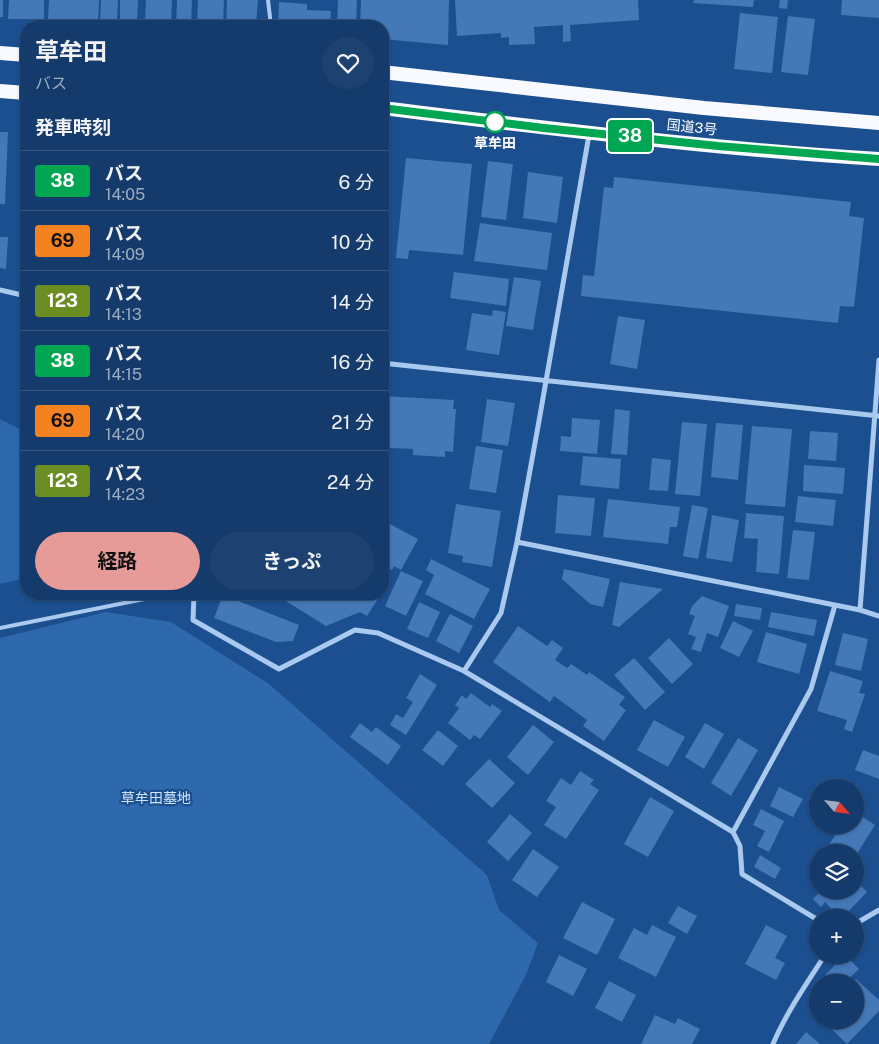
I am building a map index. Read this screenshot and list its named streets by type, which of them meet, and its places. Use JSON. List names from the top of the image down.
{
  "streets": {
    "highway": ["国道3号"]
  },
  "parks": ["草牟田墓地"],
  "places": ["草牟田"],
  "lines": ["bus line 38"],
  "north": "bottom right",
  "page": {
    "on_map": "38",
    "heading": [
      ["草牟田", "バス"],
      "発車時刻"
    ],
    "list": [
      {
        "mark": "38",
        "name": "バス",
        "note": "14:05",
        "value": "6 分"
      },
      {
        "mark": "69",
        "name": "バス",
        "note": "14:09",
        "value": "10 分"
      },
      {
        "mark": "123",
        "name": "バス",
        "note": "14:13",
        "value": "14 分"
      },
      {
        "mark": "38",
        "name": "バス",
        "note": "14:15",
        "value": "16 分"
      },
      {
        "mark": "69",
        "name": "バス",
        "note": "14:20",
        "value": "21 分"
      },
      {
        "mark": "123",
        "name": "バス",
        "note": "14:23",
        "value": "24 分"
      }
    ],
    "buttons": ["経路", "きっぷ"],
    "map_buttons": ["+", "−"]
  }
}
